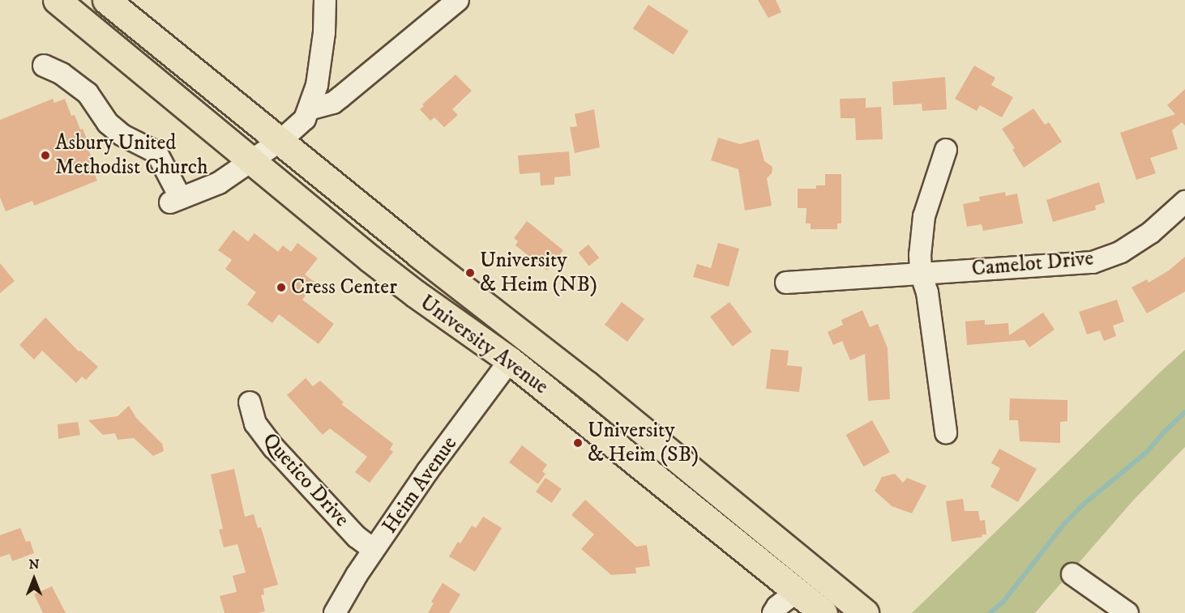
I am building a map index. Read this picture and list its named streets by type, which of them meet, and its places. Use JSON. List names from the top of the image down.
{
  "streets": {
    "main road": ["University Avenue"],
    "street": ["Camelot Drive", "Quetico Drive", "Heim Avenue"]
  },
  "crossings": [
    ["University Avenue", "Heim Avenue"],
    ["Quetico Drive", "Heim Avenue"]
  ],
  "places": [
    "Asbury United Methodist Church",
    "University & Heim (NB)",
    "Cress Center",
    "University & Heim (SB)"
  ],
  "north": "top"
}
